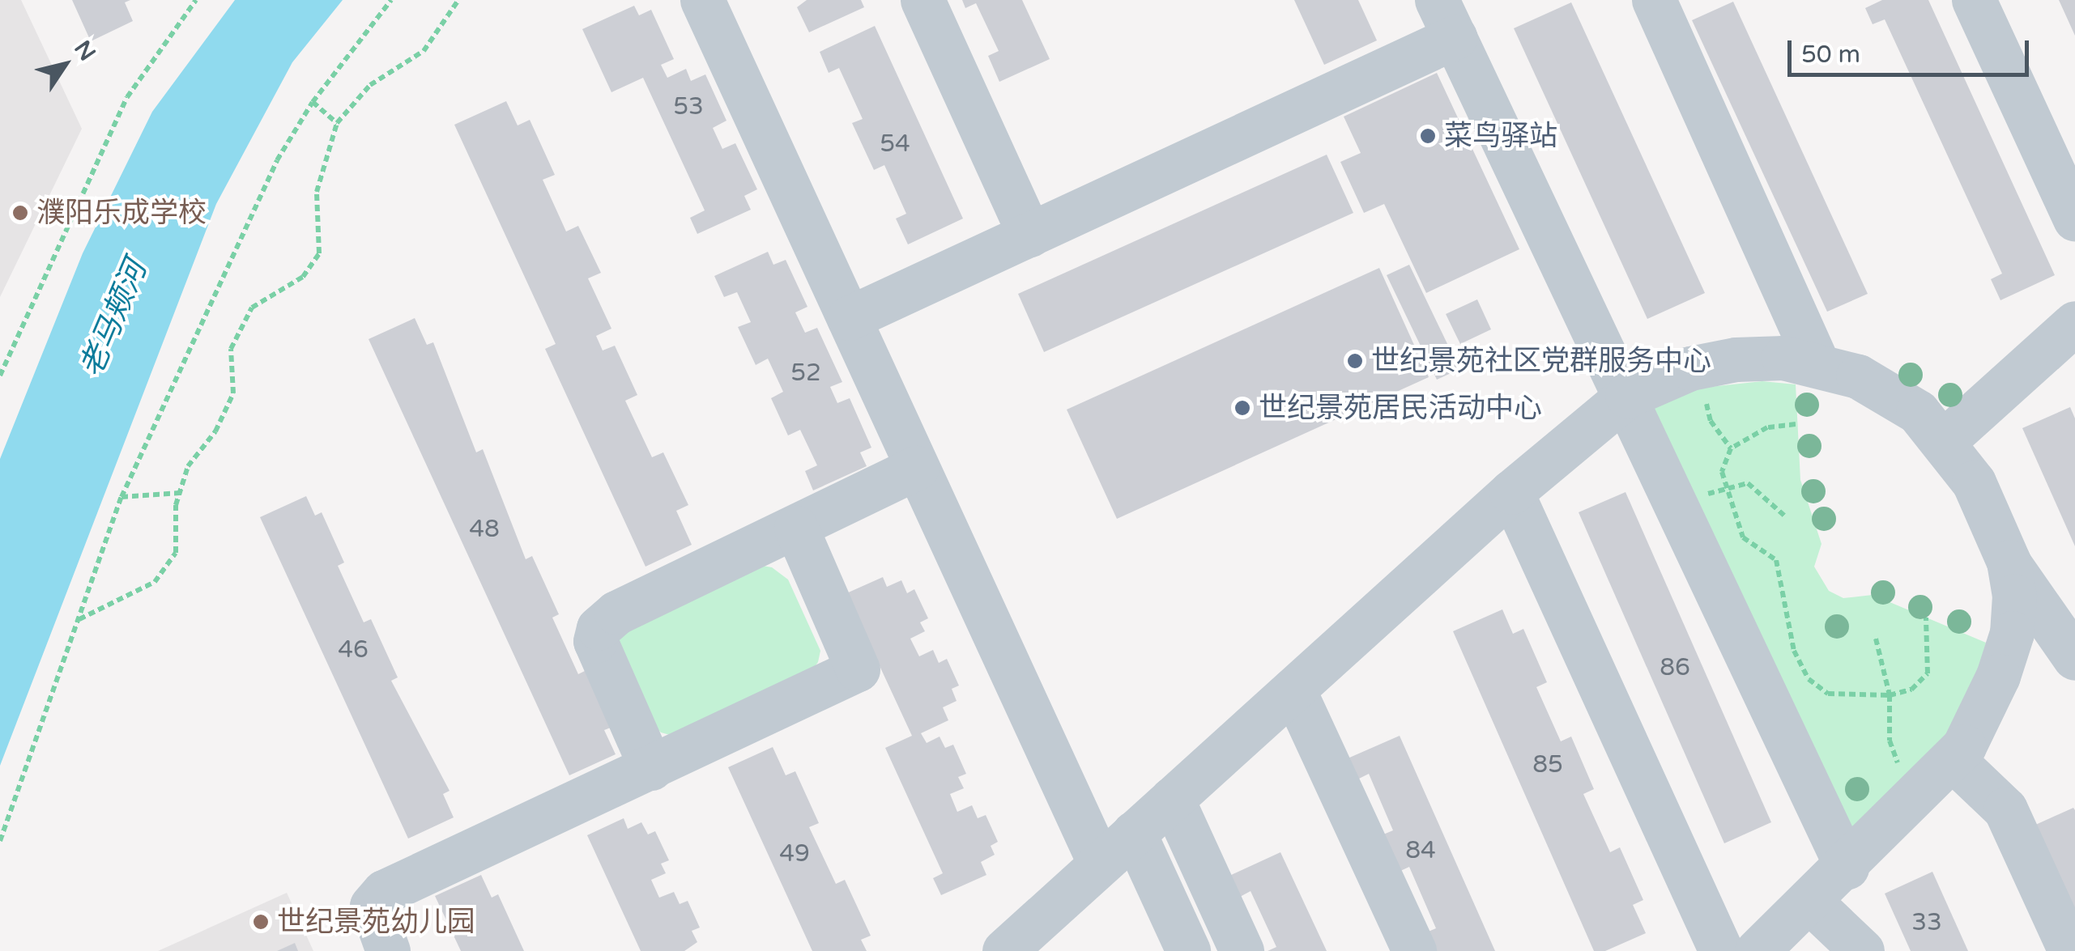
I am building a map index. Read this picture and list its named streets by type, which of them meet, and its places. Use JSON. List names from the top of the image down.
{
  "water": ["老马颊河"],
  "places": [
    "菜鸟驿站",
    "濮阳乐成学校",
    "世纪景苑社区党群服务中心",
    "世纪景苑居民活动中心",
    "世纪景苑幼儿园"
  ],
  "house_numbers": [
    "53",
    "54",
    "52",
    "48",
    "46",
    "86",
    "85",
    "84",
    "49",
    "33"
  ],
  "scale_bar": "50 m",
  "north": "top right"
}
